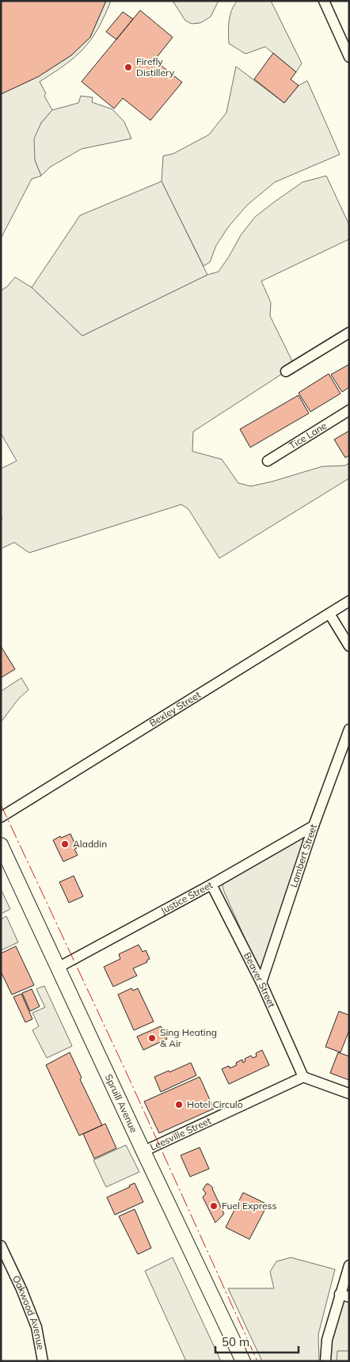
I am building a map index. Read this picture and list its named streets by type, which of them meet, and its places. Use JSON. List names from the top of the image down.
{
  "streets": {
    "street": [
      "Tice Lane",
      "Bexley Street",
      "Lambert Street",
      "Justice Street",
      "Beaver Street",
      "Spruill Avenue",
      "Leesville Street",
      "Oakwood Avenue"
    ]
  },
  "crossings": [
    ["Lambert Street", "Justice Street"],
    ["Lambert Street", "Beaver Street"],
    ["Justice Street", "Beaver Street"],
    ["Justice Street", "Spruill Avenue"],
    ["Beaver Street", "Leesville Street"],
    ["Spruill Avenue", "Leesville Street"]
  ],
  "places": [
    "Firefly Distillery",
    "Aladdin",
    "Sing Heating & Air",
    "Hotel Circulo",
    "Fuel Express"
  ],
  "scale_bar": "50 m"
}
